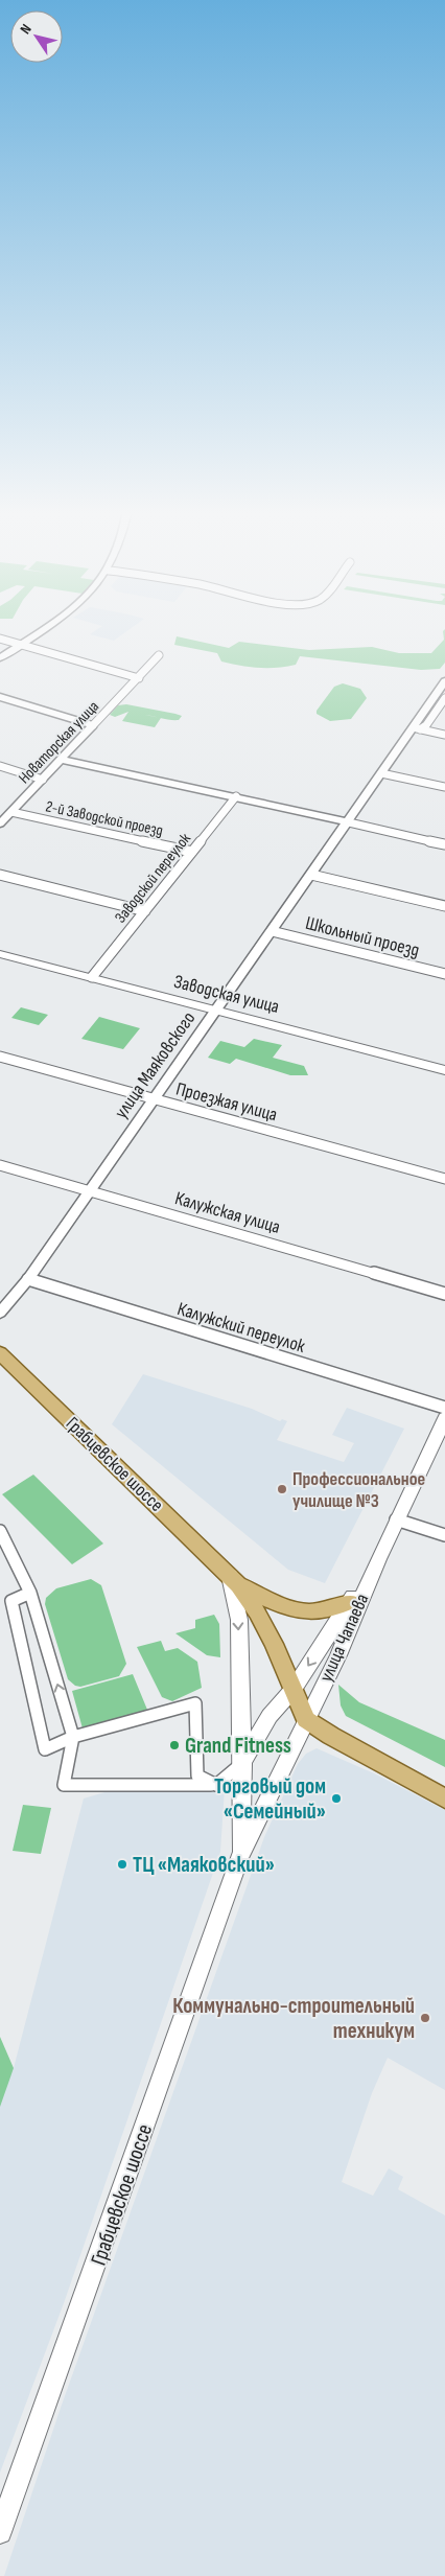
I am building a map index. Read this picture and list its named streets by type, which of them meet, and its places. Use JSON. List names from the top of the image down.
{
  "streets": {
    "main road": ["Заводская улица", "Грабцевское шоссе", "улица Чапаева"],
    "street": [
      "Новаторская улица",
      "2-й Заводской проезд",
      "Заводской переулок",
      "Школьный проезд",
      "улица Маяковского",
      "Проезжая улица",
      "Калужская улица",
      "Калужский переулок"
    ]
  },
  "crossings": [
    ["Новаторская улица", "2-й Заводской проезд"],
    ["2-й Заводской проезд", "Заводской переулок"],
    ["Заводской переулок", "Заводская улица"],
    ["Школьный проезд", "улица Маяковского"],
    ["Заводская улица", "улица Маяковского"],
    ["улица Маяковского", "Проезжая улица"],
    ["улица Маяковского", "Калужская улица"],
    ["улица Маяковского", "Калужский переулок"],
    ["Грабцевское шоссе", "улица Чапаева"]
  ],
  "places": [
    "Профессиональное училище №3",
    "Grand Fitness",
    "Торговый дом «Семейный»",
    "ТЦ «Маяковский»",
    "Коммунально-строительный техникум"
  ],
  "north": "top left"
}
